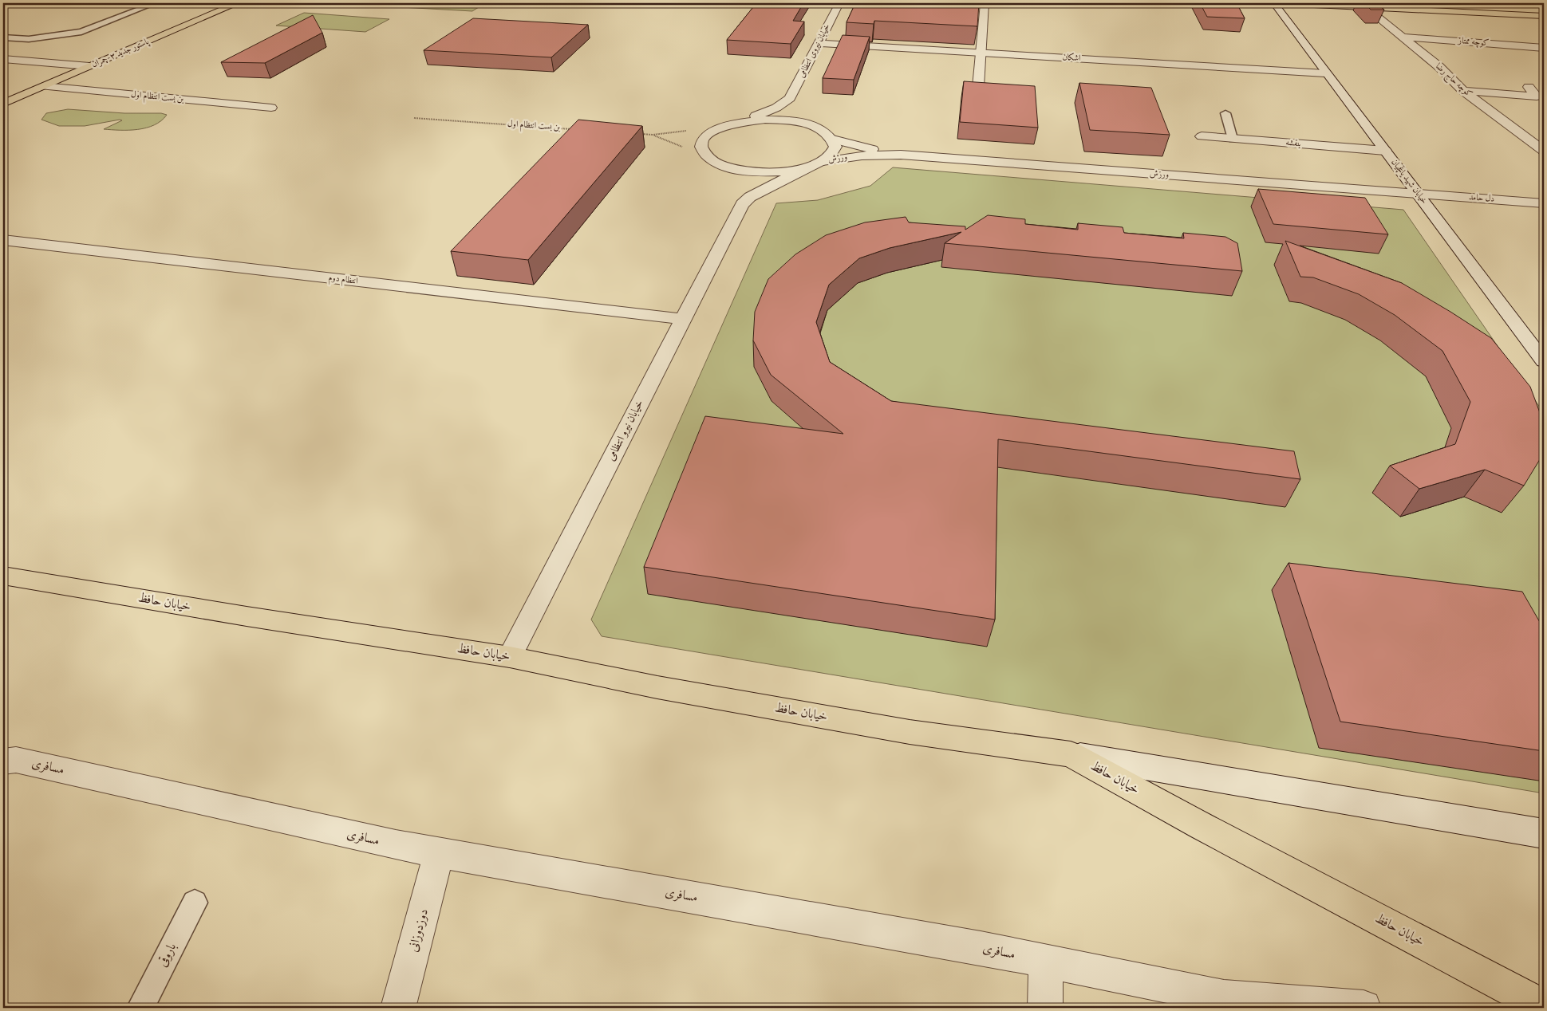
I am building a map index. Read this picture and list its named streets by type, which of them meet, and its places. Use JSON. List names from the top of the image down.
{
  "streets": {
    "main road": ["پاستور جدید ۳-چمران", "خیابان حافظ"],
    "street": [
      "کوچه ممتاز",
      "خیابان نیروی انتظامی",
      "اشکان",
      "کوچه حاج رضا",
      "بن بست انتظام اول",
      "بنفشه",
      "ورزش",
      "خیابان شهید یاغچیان",
      "دل حامد",
      "انتظام دوم",
      "خیابان نیرو انتظامی",
      "مسافری",
      "دوزدوزانی"
    ],
    "lane": ["باروقی"]
  },
  "crossings": [
    ["کوچه ممتاز", "کوچه حاج رضا"],
    ["خیابان نیروی انتظامی", "اشکان"],
    ["پاستور جدید ۳-چمران", "بن بست انتظام اول"],
    ["اشکان", "خیابان شهید یاغچیان"],
    ["بنفشه", "خیابان شهید یاغچیان"],
    ["ورزش", "خیابان شهید یاغچیان"],
    ["ورزش", "دل حامد"],
    ["خیابان شهید یاغچیان", "دل حامد"],
    ["انتظام دوم", "خیابان نیرو انتظامی"],
    ["خیابان نیرو انتظامی", "خیابان حافظ"],
    ["مسافری", "دوزدوزانی"]
  ]
}
